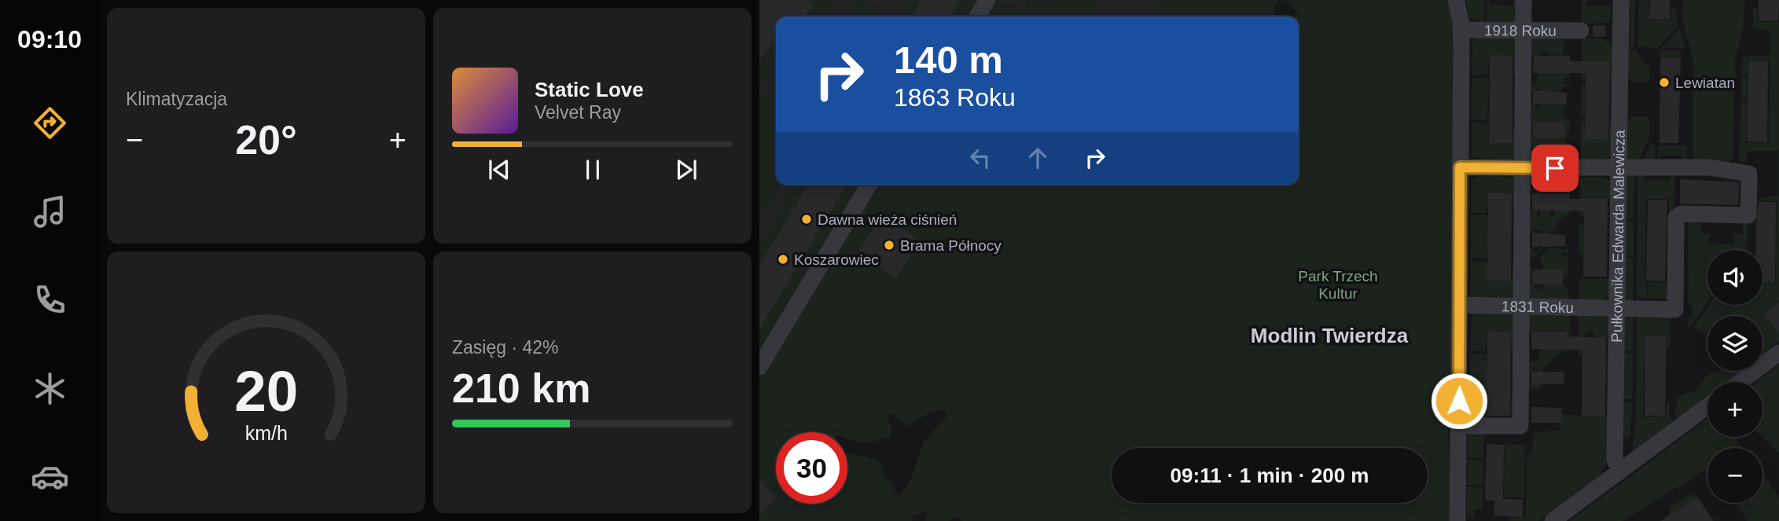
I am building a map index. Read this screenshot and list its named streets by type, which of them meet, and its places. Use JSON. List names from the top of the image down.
{
  "streets": {
    "street": ["1918 Roku", "Pułkownika Edwarda Malewicza", "1831 Roku"]
  },
  "crossings": [
    ["Pułkownika Edwarda Malewicza", "1831 Roku"]
  ],
  "districts": ["Modlin Twierdza"],
  "parks": ["Park Trzech Kultur"],
  "places": [
    "Lewiatan",
    "Dawna wieża ciśnień",
    "Brama Północy",
    "Koszarowiec"
  ],
  "page": {
    "tabs": "09:10",
    "tile": [
      "Klimatyzacja",
      ["Zasięg · 42%", "210 km"]
    ],
    "turn": ["140 m", "1863 Roku"],
    "song": ["Static Love", "Velvet Ray"],
    "heat": ["−", "20°", "+"],
    "map_buttons": ["+", "−"],
    "limit": "30",
    "trip": "09:11 · 1 min · 200 m",
    "gauge": ["20", "km/h"]
  }
}
